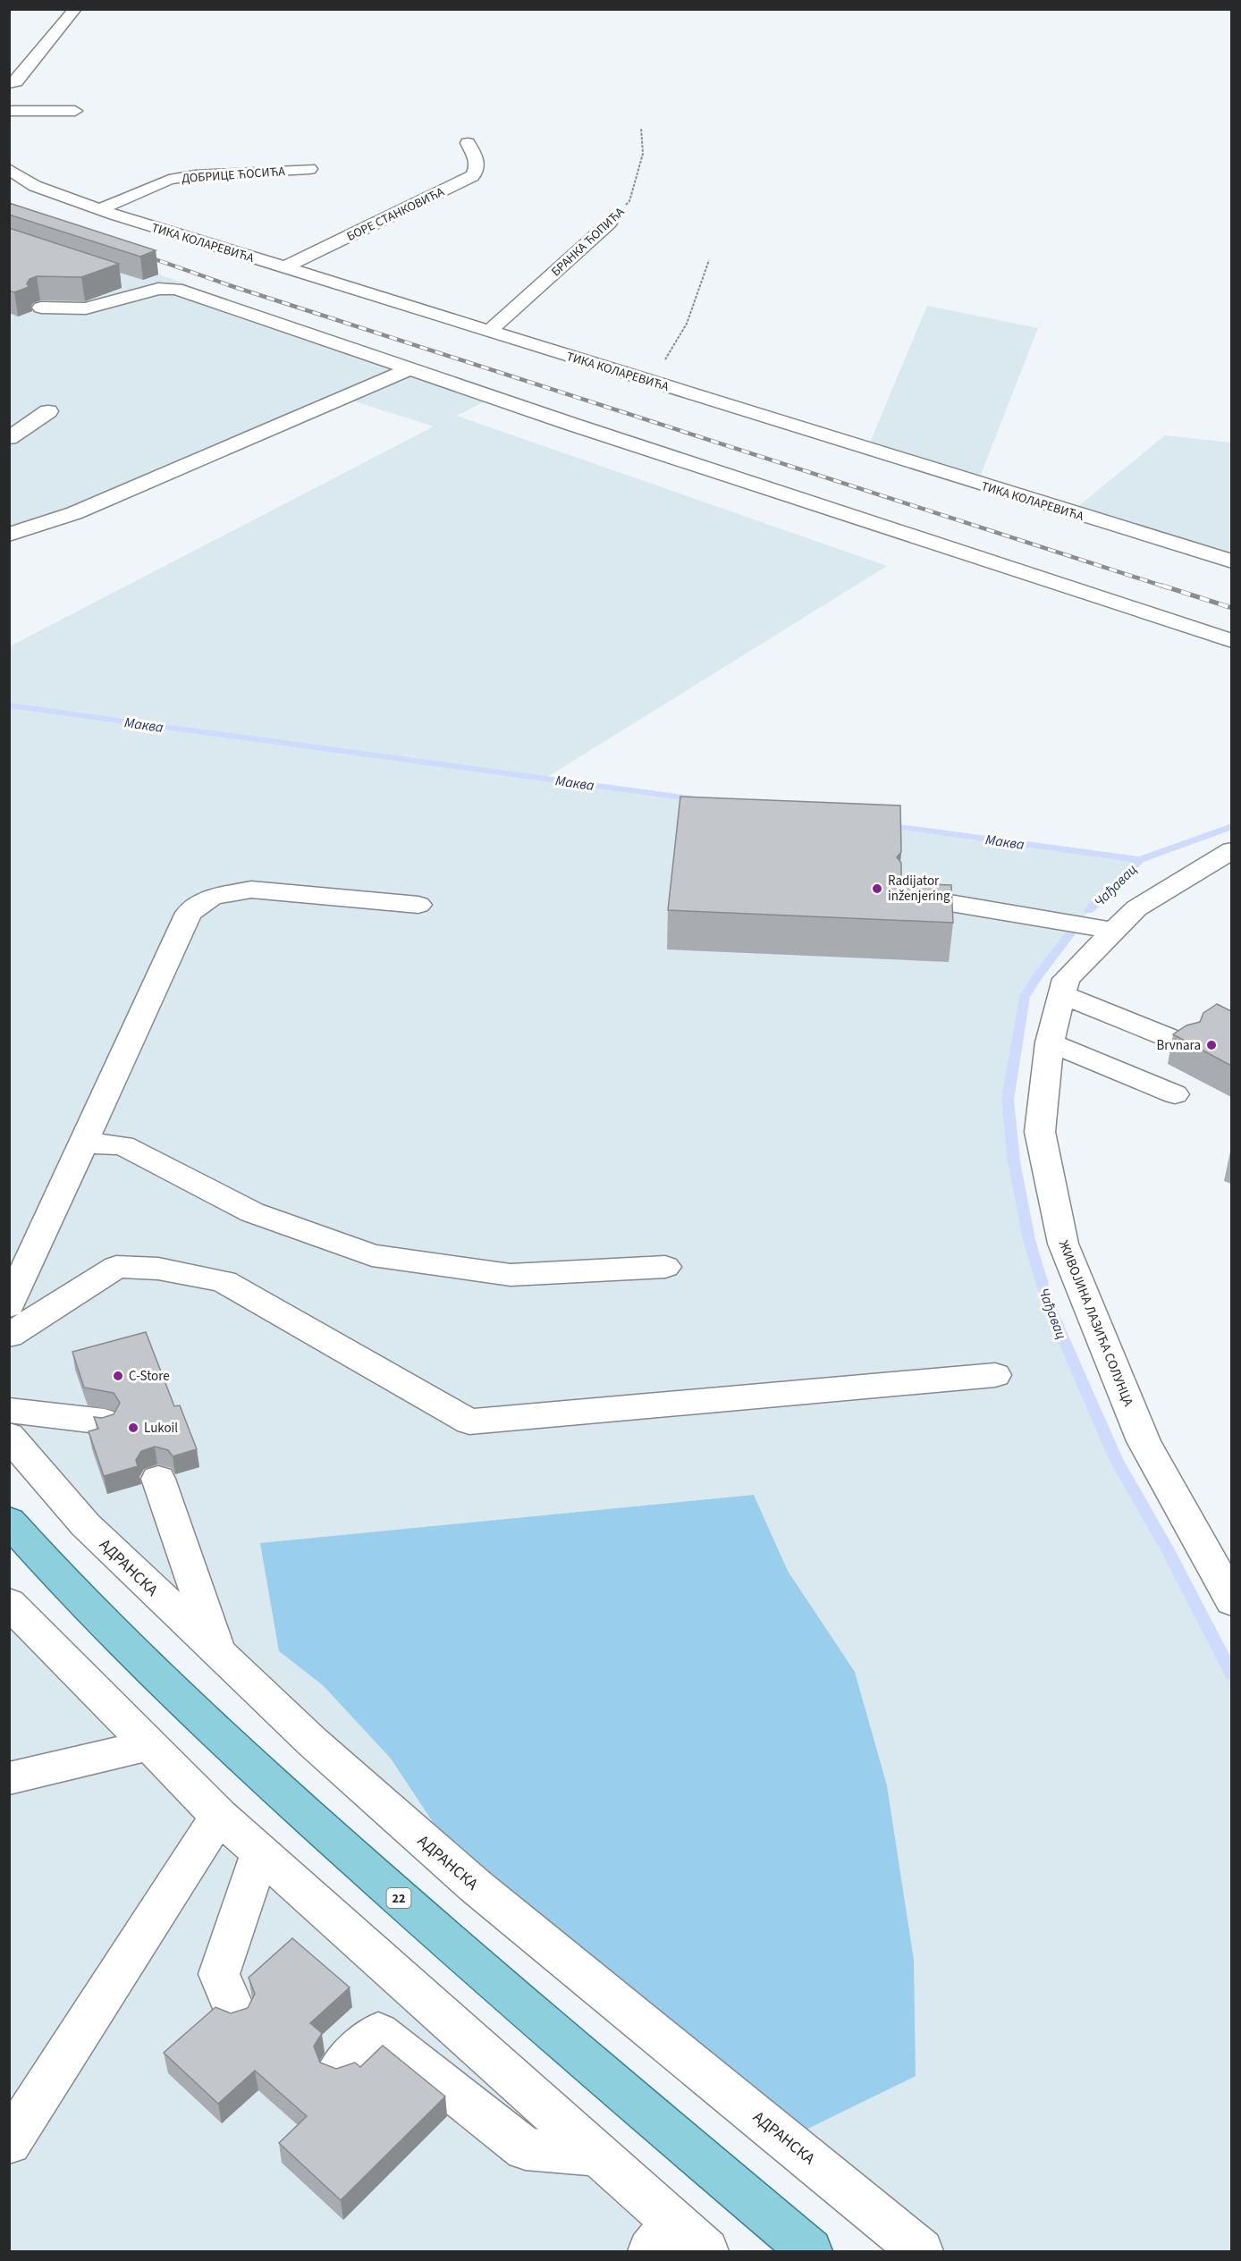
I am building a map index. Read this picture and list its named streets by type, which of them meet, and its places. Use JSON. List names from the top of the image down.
{
  "streets": {
    "main road": ["22"],
    "street": [
      "ДОБРИЦЕ ЋОСИЋА",
      "БОРЕ СТАНКОВИЋА",
      "БРАНКА ЋОПИЋА",
      "ТИКА КОЛАРЕВИЋА",
      "ЖИВОЈИНА ЛАЗИЋА СОЛУНЦА",
      "АДРАНСКА"
    ]
  },
  "crossings": [
    ["ДОБРИЦЕ ЋОСИЋА", "ТИКА КОЛАРЕВИЋА"],
    ["БОРЕ СТАНКОВИЋА", "ТИКА КОЛАРЕВИЋА"],
    ["БРАНКА ЋОПИЋА", "ТИКА КОЛАРЕВИЋА"]
  ],
  "water": ["Маква", "Чађавац"],
  "places": [
    "Radijator inženjering",
    "Brvnara",
    "C-Store",
    "Lukoil"
  ]
}
